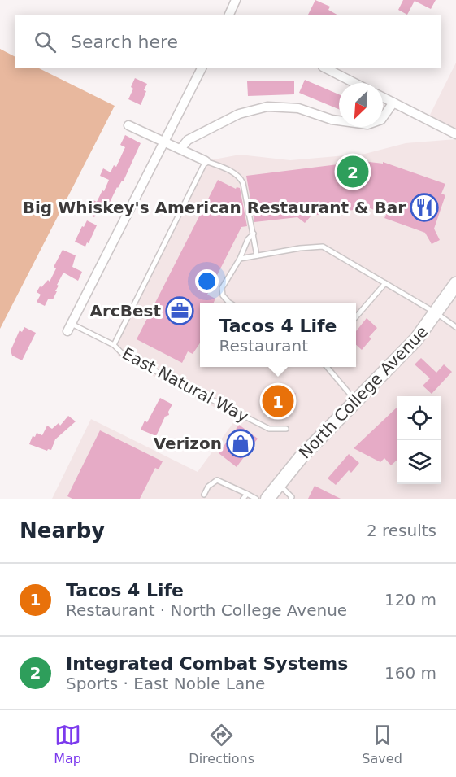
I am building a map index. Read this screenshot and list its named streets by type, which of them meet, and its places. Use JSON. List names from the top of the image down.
{
  "streets": {
    "main road": ["North College Avenue"],
    "lane": ["East Natural Way"]
  },
  "places": {
    "restaurant": ["Big Whiskey's American Restaurant & Bar"],
    "office": ["ArcBest"],
    "shop": ["Verizon"]
  },
  "north": "bottom left",
  "page": {
    "search": "Search here",
    "pins": ["2", "1"],
    "popup": ["Tacos 4 Life", "Restaurant"],
    "heading": ["Nearby", "2 results"],
    "list": [
      {
        "mark": "1",
        "name": "Tacos 4 Life",
        "note": "Restaurant · North College Avenue",
        "value": "120 m"
      },
      {
        "mark": "2",
        "name": "Integrated Combat Systems",
        "note": "Sports · East Noble Lane",
        "value": "160 m"
      }
    ],
    "nav": ["Map", "Directions", "Saved"]
  }
}
